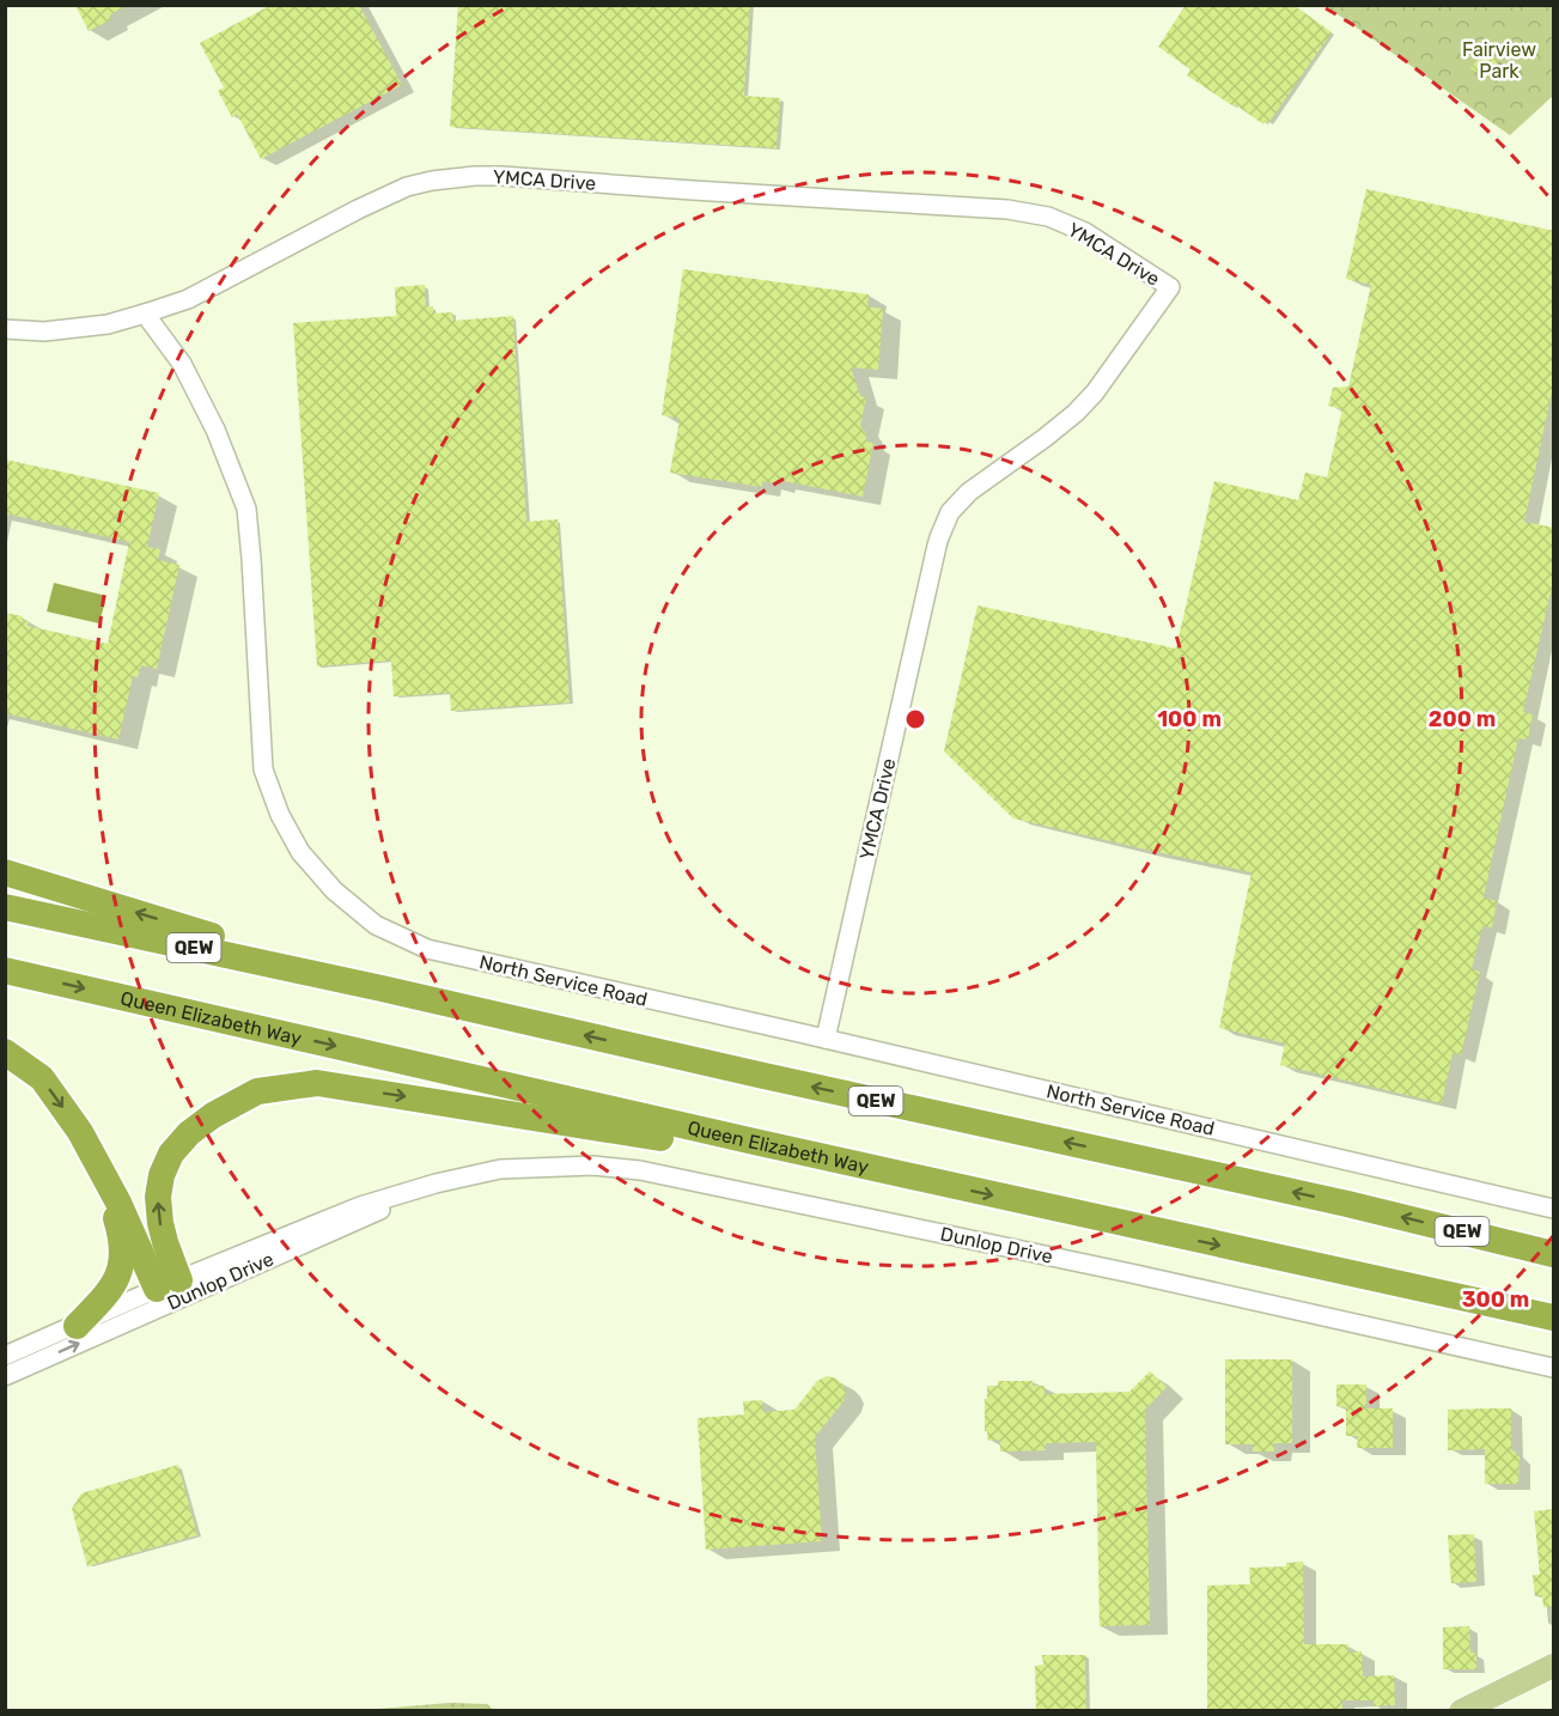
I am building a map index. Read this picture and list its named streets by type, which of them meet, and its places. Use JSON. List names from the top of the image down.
{
  "streets": {
    "highway": ["QEW", "Queen Elizabeth Way"],
    "street": ["YMCA Drive", "North Service Road", "Dunlop Drive"]
  },
  "crossings": [
    ["YMCA Drive", "North Service Road"]
  ],
  "parks": ["Fairview Park"],
  "rings": ["100 m", "200 m", "300 m"]
}
